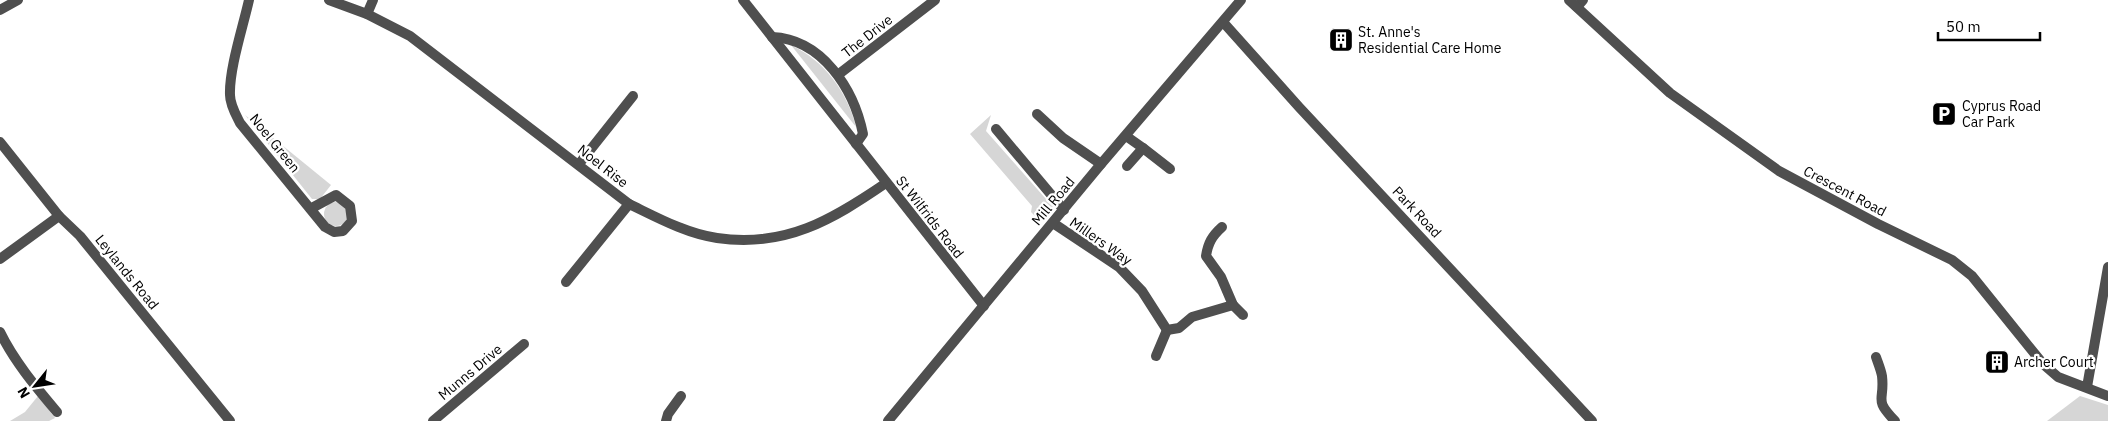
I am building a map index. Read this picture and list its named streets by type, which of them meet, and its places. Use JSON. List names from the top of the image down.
{
  "streets": {
    "street": [
      "The Drive",
      "Noel Green",
      "Noel Rise",
      "Crescent Road",
      "Mill Road",
      "Park Road",
      "St Wilfrids Road",
      "Millers Way",
      "Leylands Road",
      "Munns Drive"
    ]
  },
  "crossings": [
    ["Noel Rise", "St Wilfrids Road"],
    ["Mill Road", "Park Road"],
    ["Mill Road", "St Wilfrids Road"],
    ["Mill Road", "Millers Way"]
  ],
  "places": {
    "building": ["St. Anne's Residential Care Home", "Archer Court"],
    "parking": ["Cyprus Road Car Park"]
  },
  "scale_bar": "50 m",
  "north": "bottom left"
}
